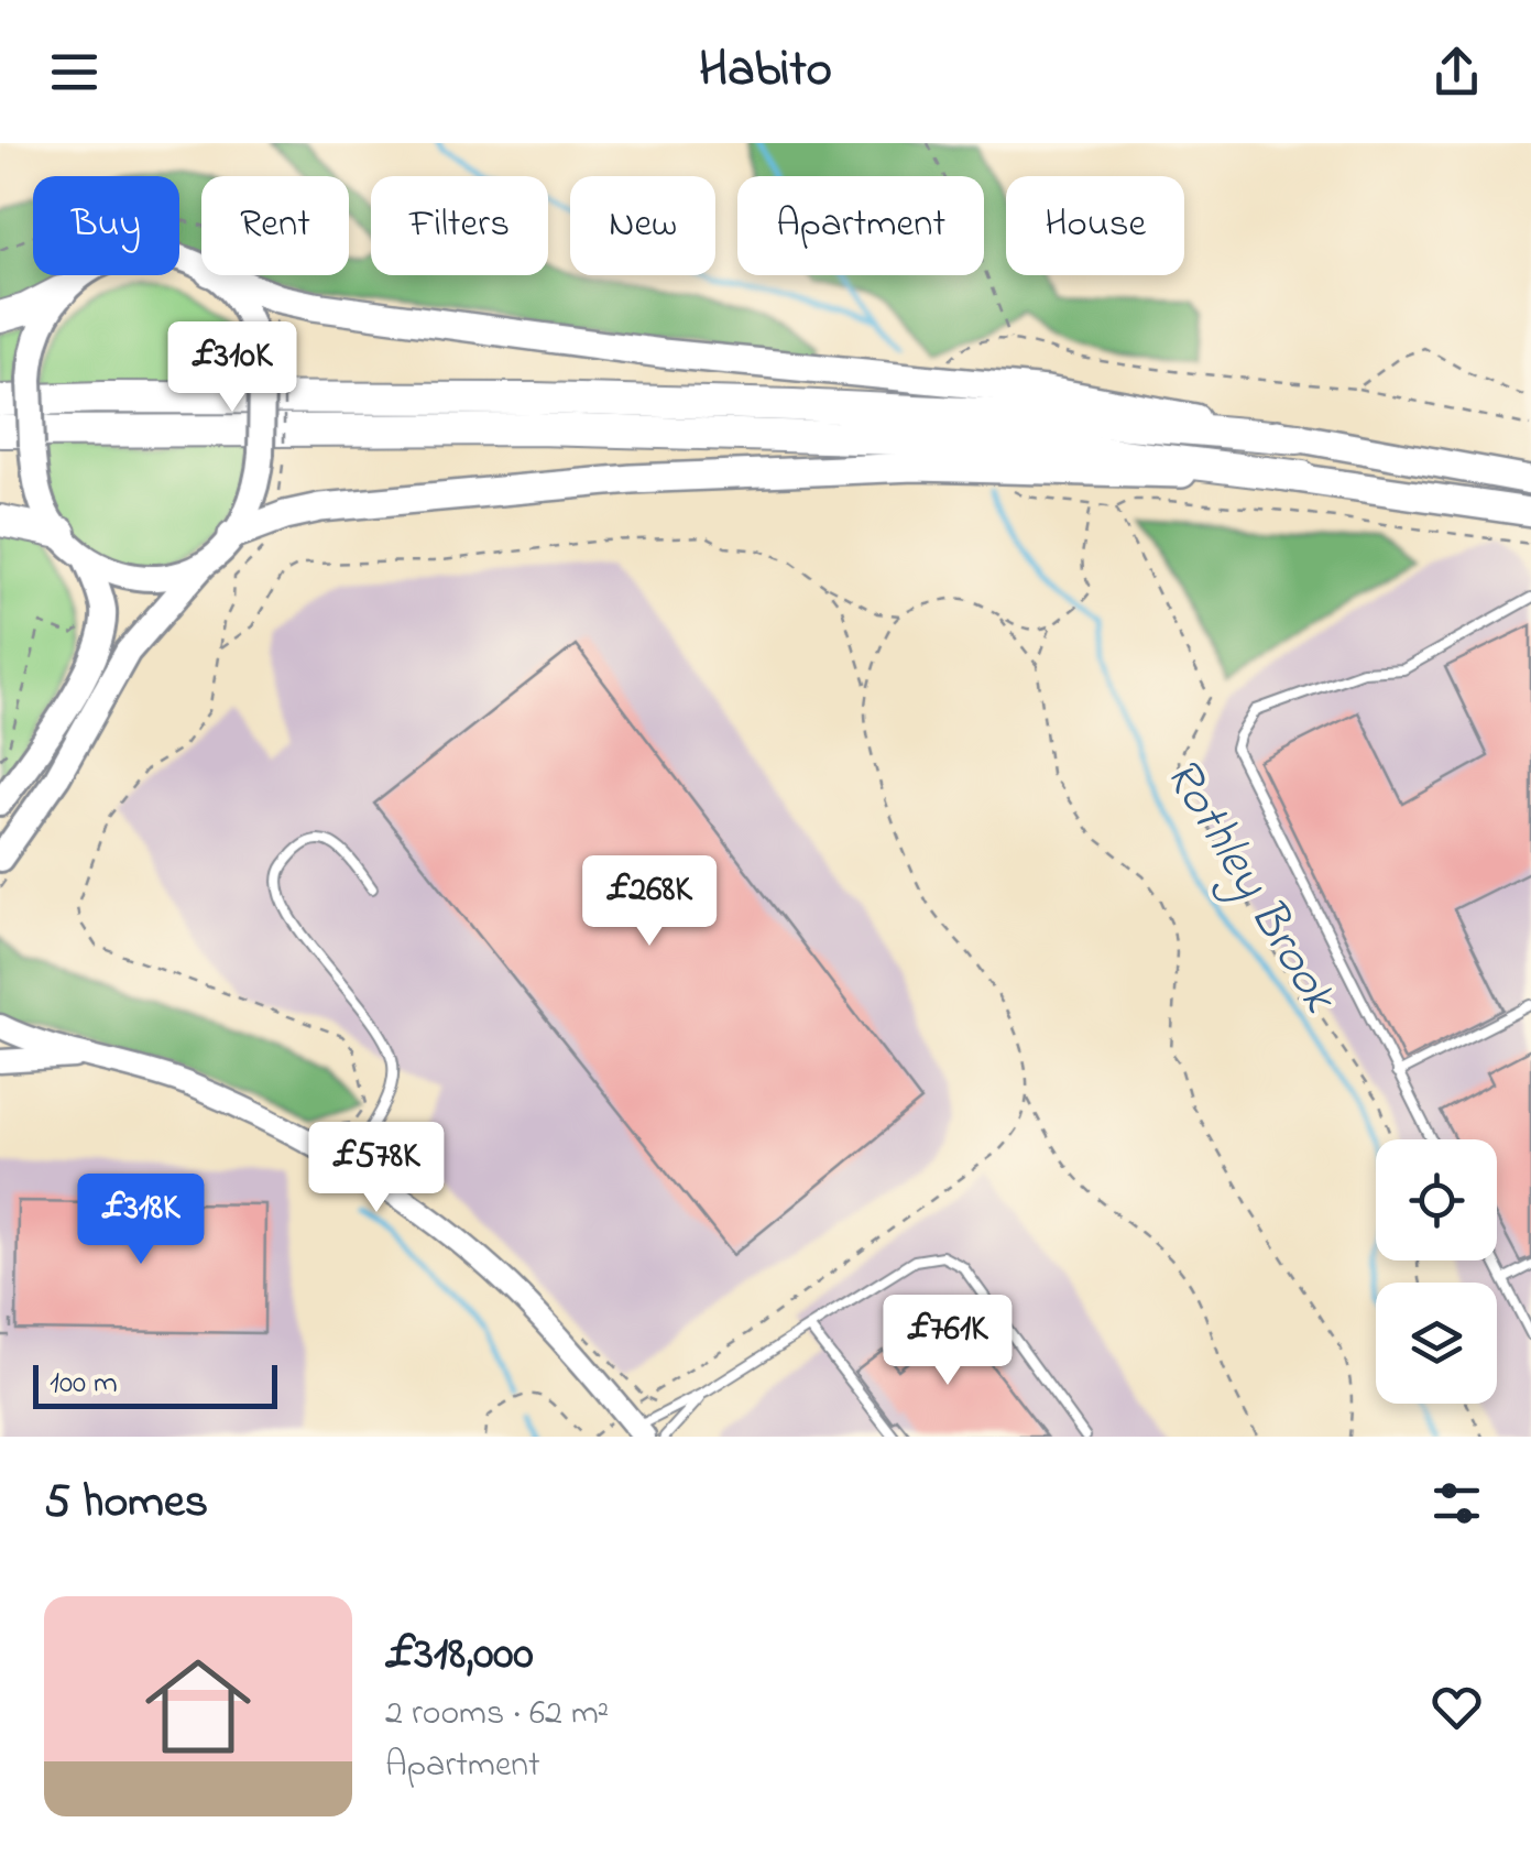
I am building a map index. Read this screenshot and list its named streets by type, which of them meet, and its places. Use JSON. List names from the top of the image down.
{
  "water": ["Rothley Brook"],
  "scale_bar": "100 m",
  "page": {
    "header": "Habito",
    "chip": [
      "Buy",
      "Rent",
      "Filters",
      "New",
      "Apartment",
      "House"
    ],
    "price": [
      "£310K",
      "£268K",
      "£578K",
      "£318K",
      "£761K"
    ],
    "scale": "100 m",
    "heading": "5 homes",
    "list": [
      {
        "name": "£318,000",
        "note": "2 rooms · 62 m² · Apartment"
      }
    ]
  }
}
